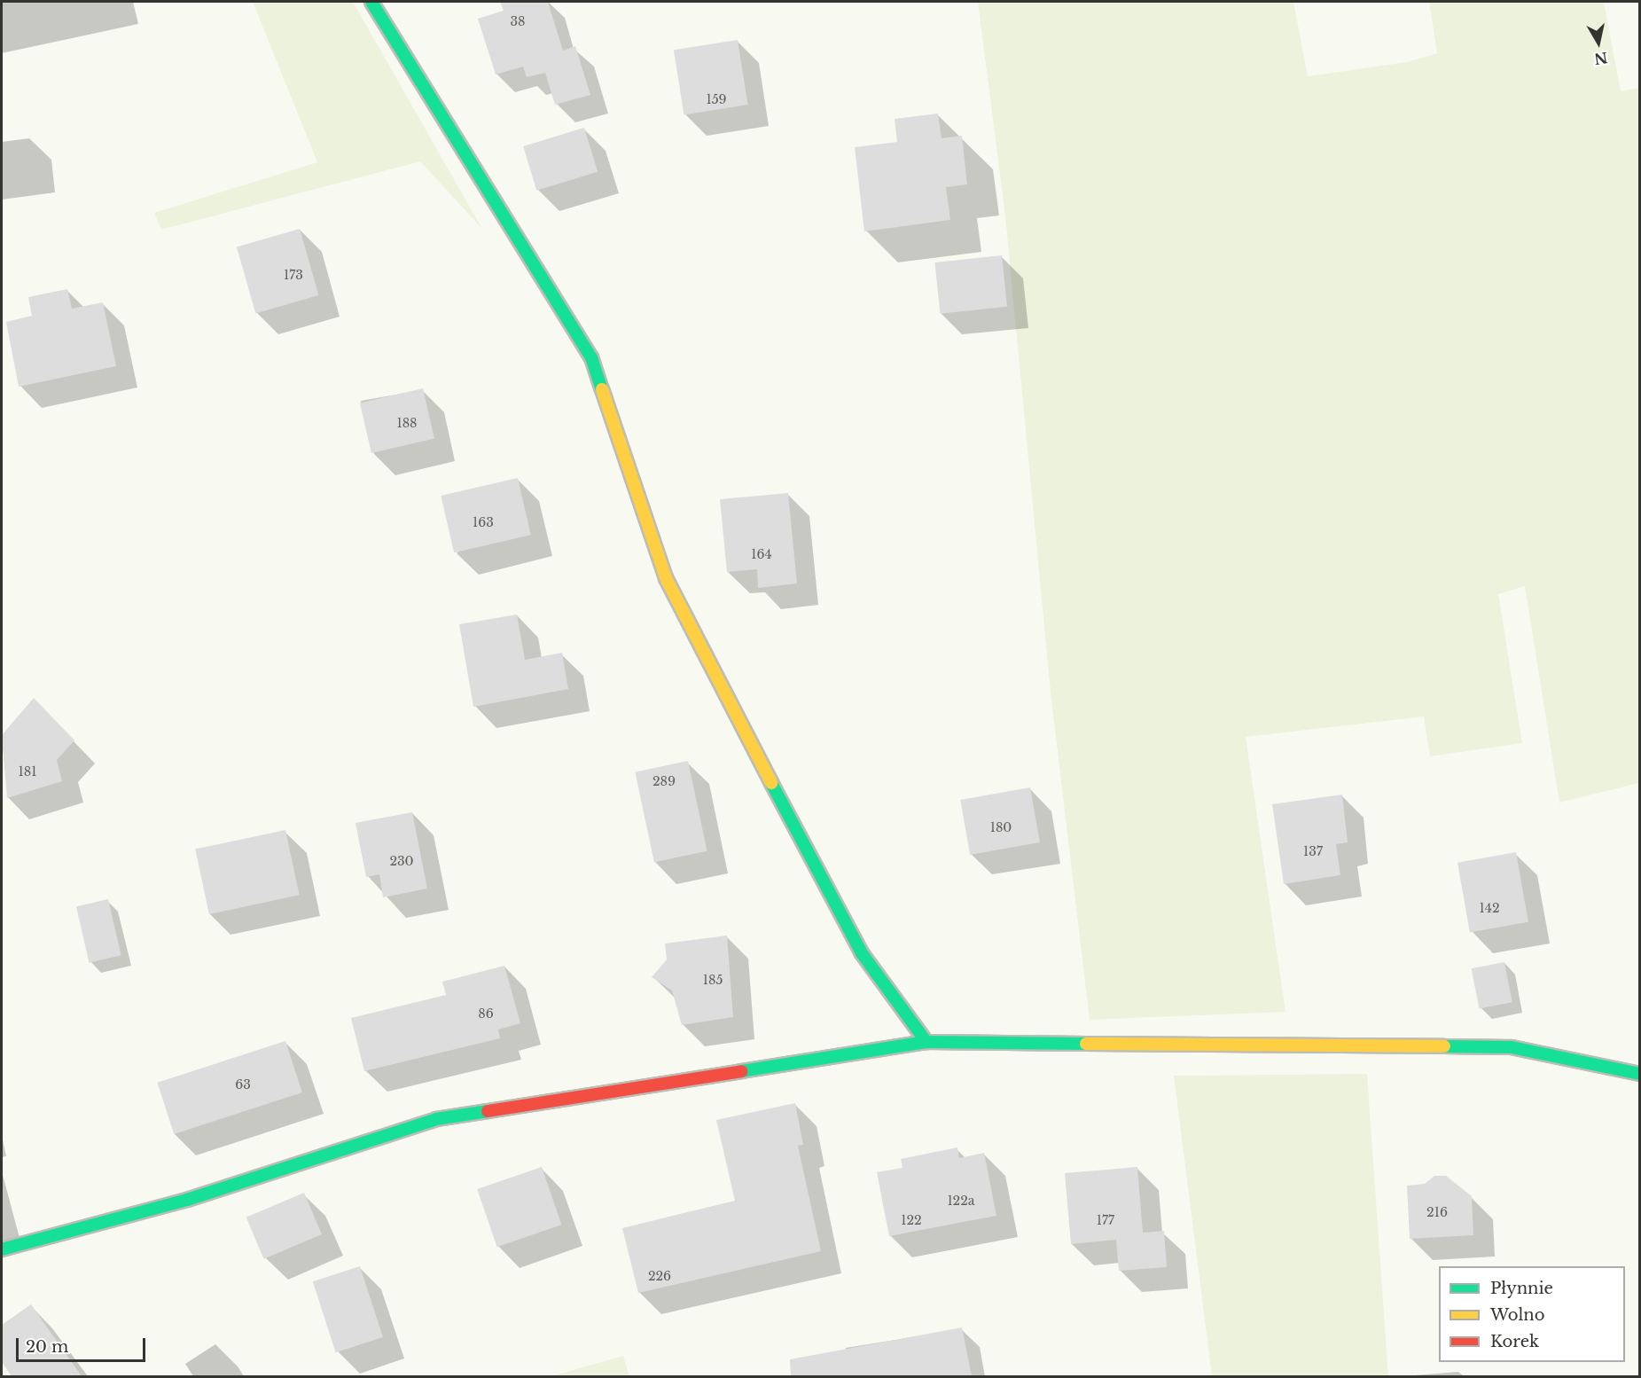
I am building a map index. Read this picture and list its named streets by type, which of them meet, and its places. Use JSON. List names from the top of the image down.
{
  "house_numbers": [
    "38",
    "159",
    "173",
    "188",
    "163",
    "164",
    "181",
    "289",
    "180",
    "137",
    "230",
    "142",
    "185",
    "86",
    "63",
    "122a",
    "216",
    "122",
    "177",
    "226"
  ],
  "legend": ["Płynnie", "Wolno", "Korek"],
  "scale_bar": "20 m",
  "north": "bottom"
}
